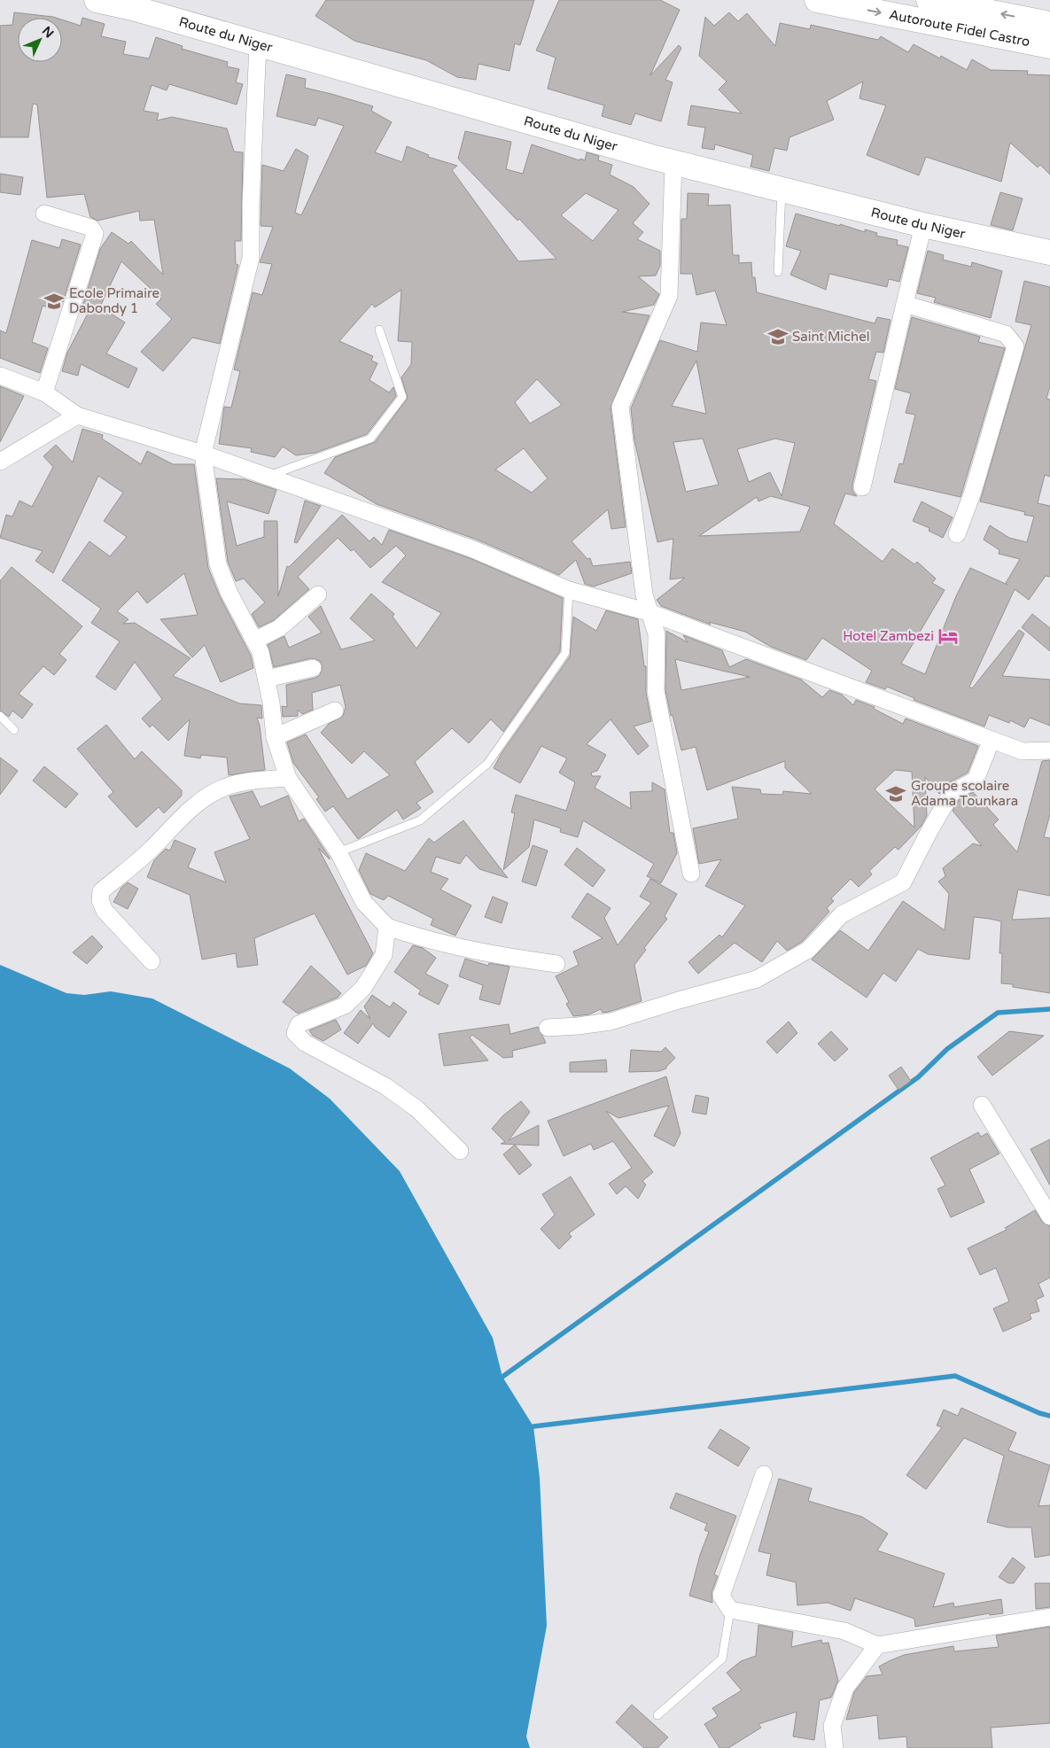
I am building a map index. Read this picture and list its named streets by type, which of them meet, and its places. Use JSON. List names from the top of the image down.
{
  "streets": {
    "main road": ["Autoroute Fidel Castro", "Route du Niger"]
  },
  "places": {
    "school or university": ["Ecole Primaire Dabondy 1", "Saint Michel", "Groupe scolaire Adama Tounkara"],
    "hotel": ["Hotel Zambezi"]
  },
  "north": "top right"
}
